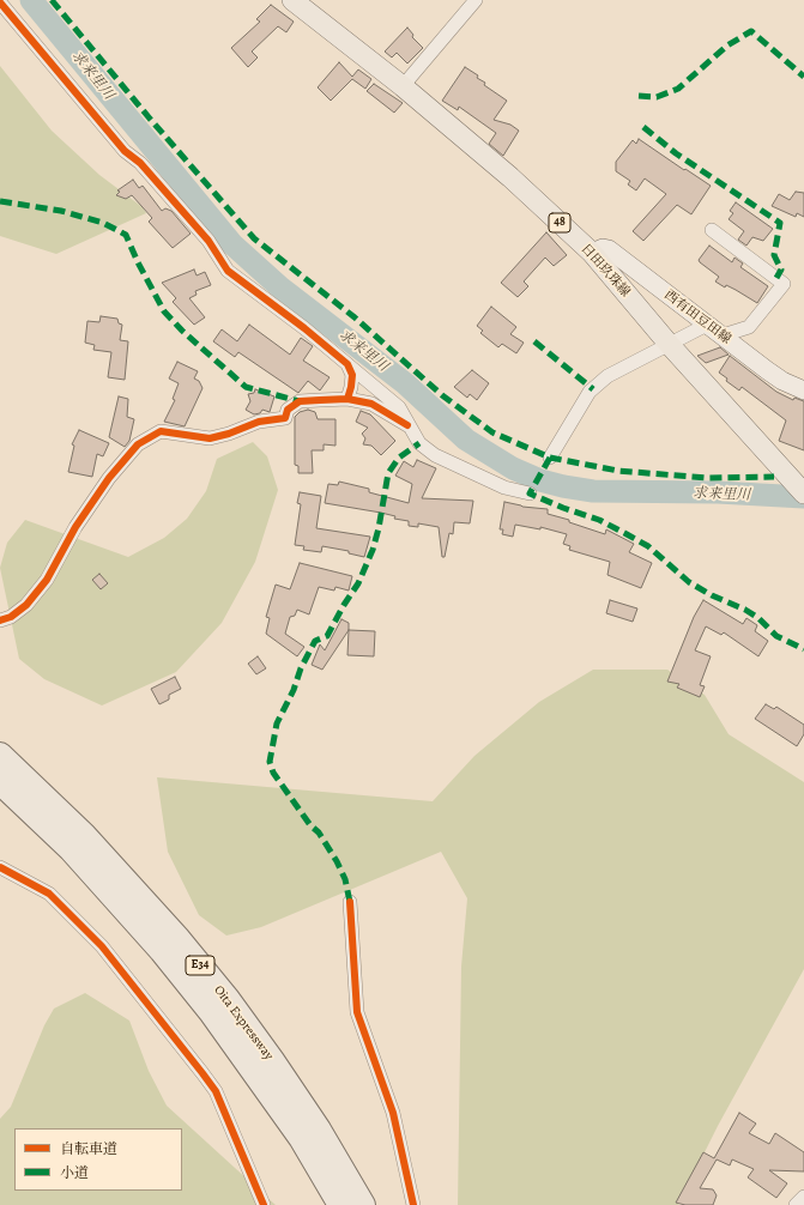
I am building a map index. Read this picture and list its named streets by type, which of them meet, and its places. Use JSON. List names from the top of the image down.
{
  "streets": {
    "highway": ["E34", "Oita Expressway"],
    "main road": ["48", "日田玖珠線", "西有田豆田線"]
  },
  "crossings": [
    ["日田玖珠線", "西有田豆田線"]
  ],
  "water": ["求来里川"],
  "legend": ["自転車道", "小道"]
}
